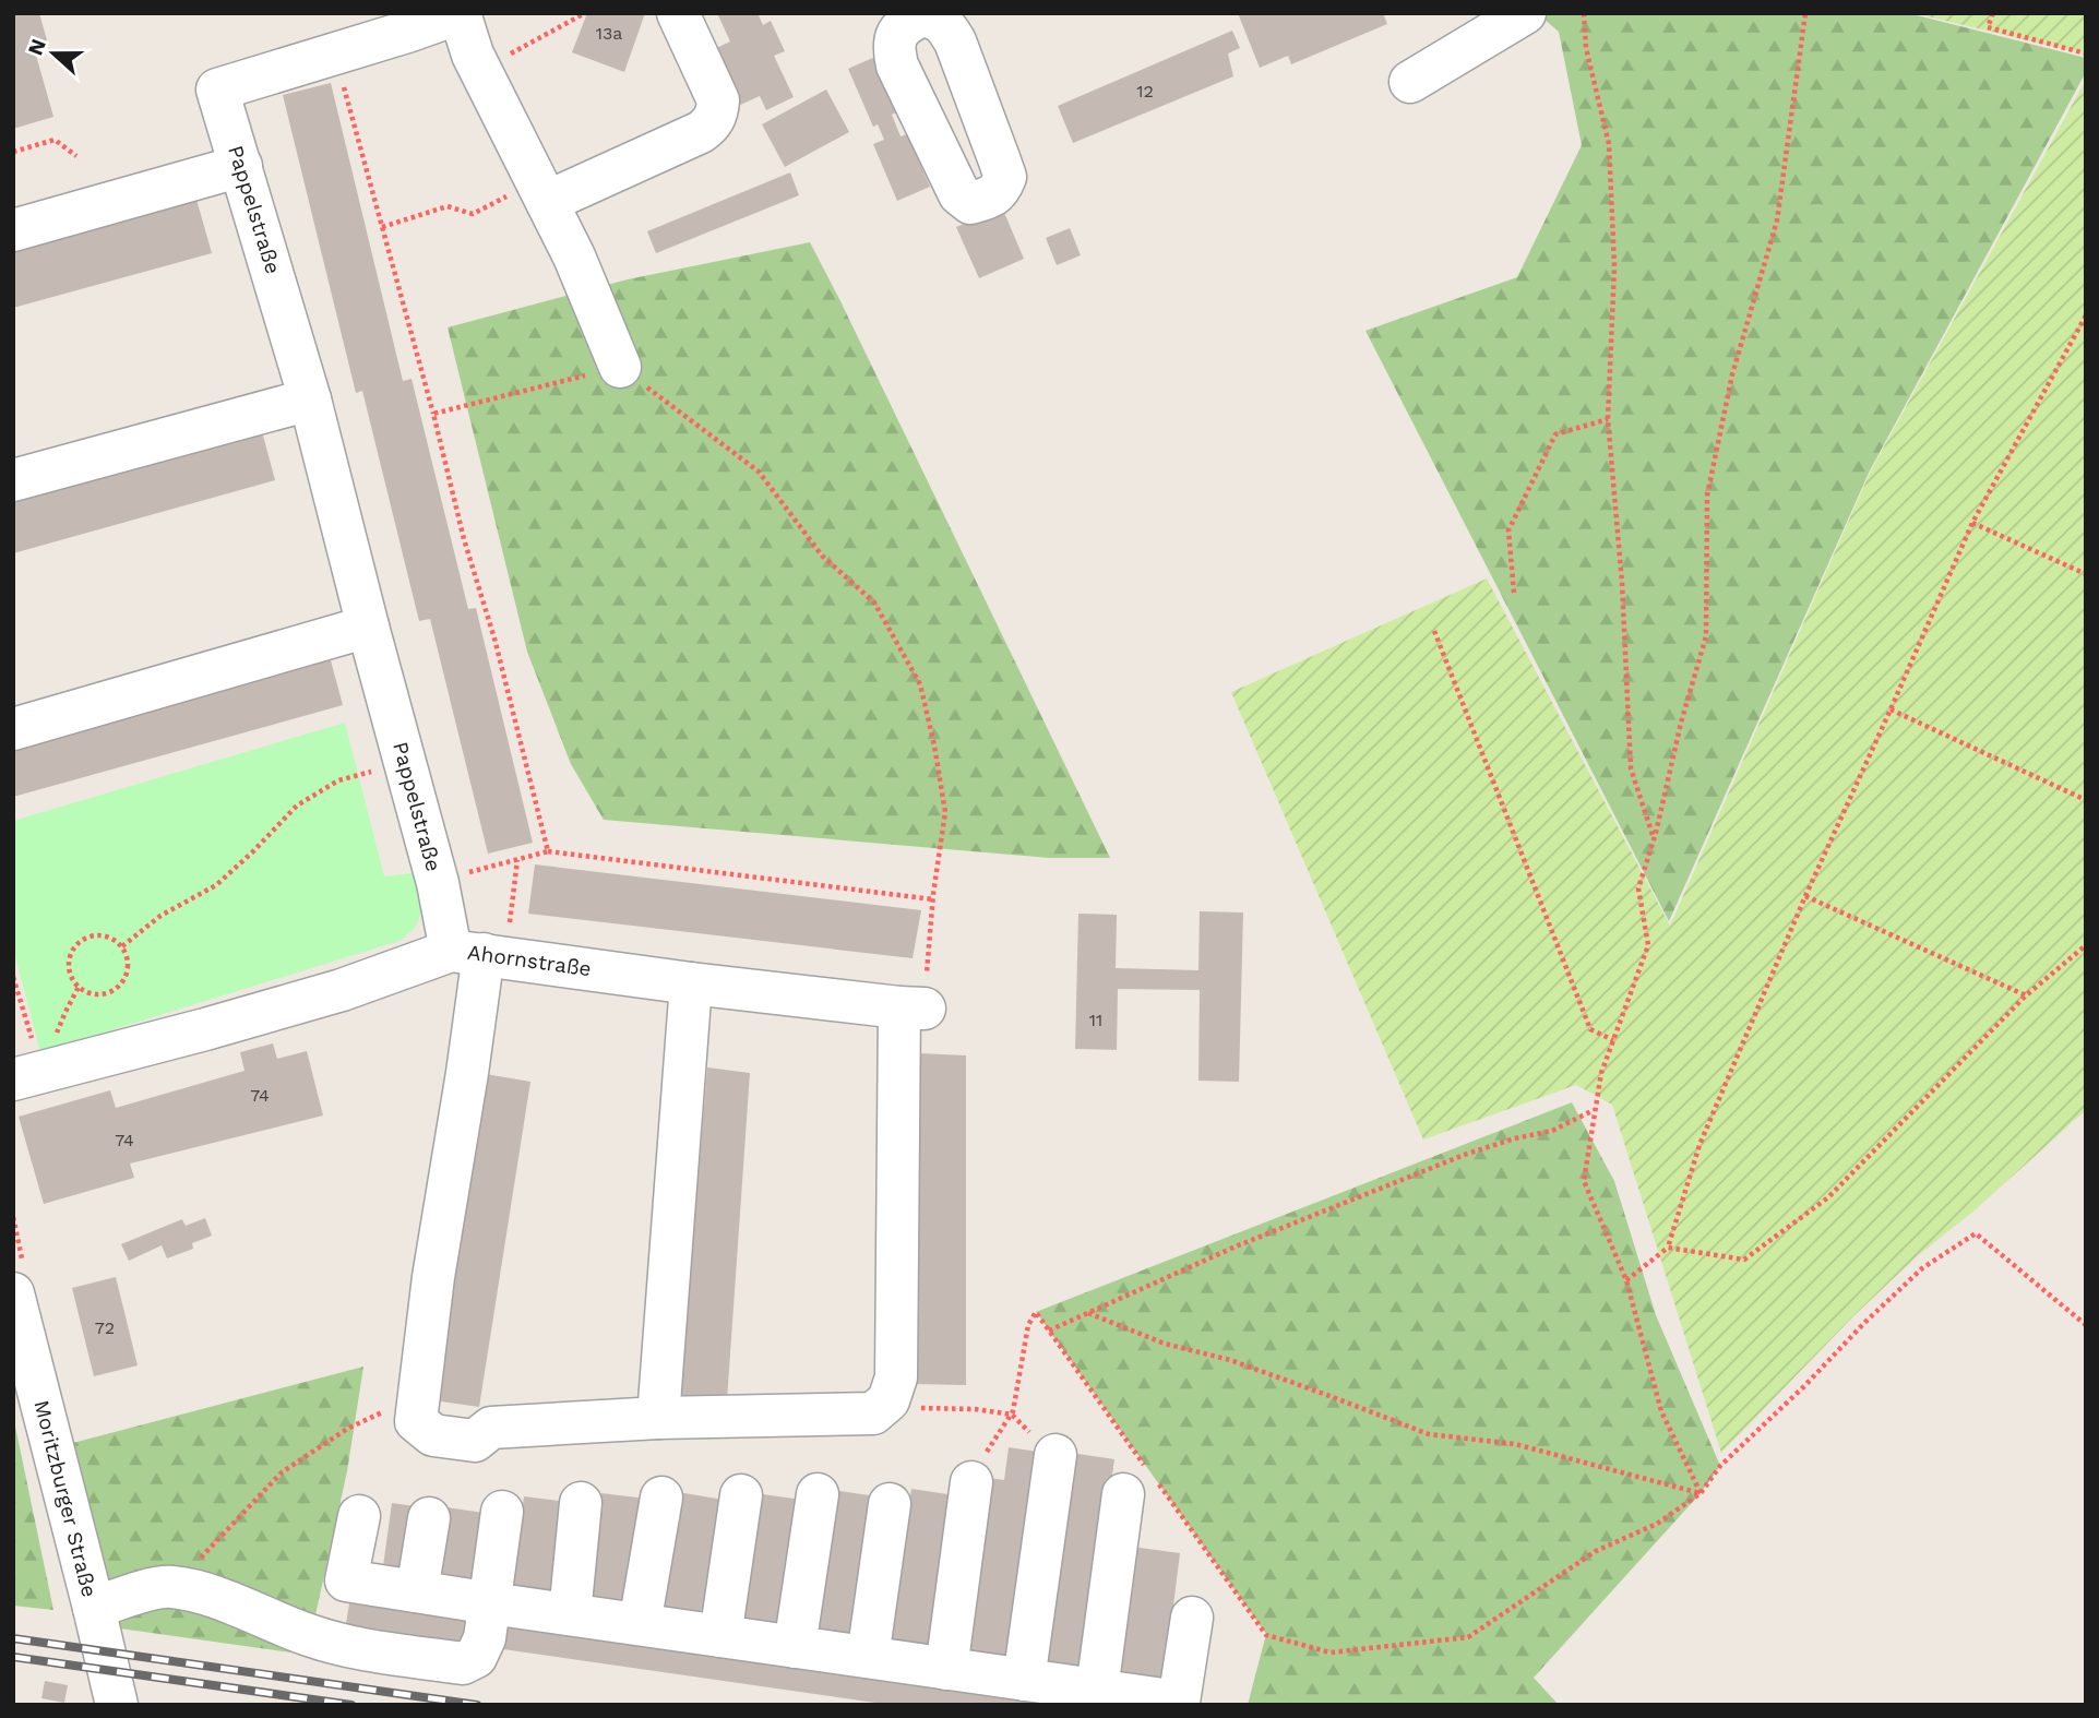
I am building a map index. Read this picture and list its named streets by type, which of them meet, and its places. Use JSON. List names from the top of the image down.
{
  "streets": {
    "street": ["Pappelstraße", "Ahornstraße", "Moritzburger Straße"]
  },
  "crossings": [
    ["Pappelstraße", "Ahornstraße"]
  ],
  "house_numbers": [
    "13a",
    "12",
    "11",
    "74",
    "74",
    "72"
  ],
  "north": "left"
}
